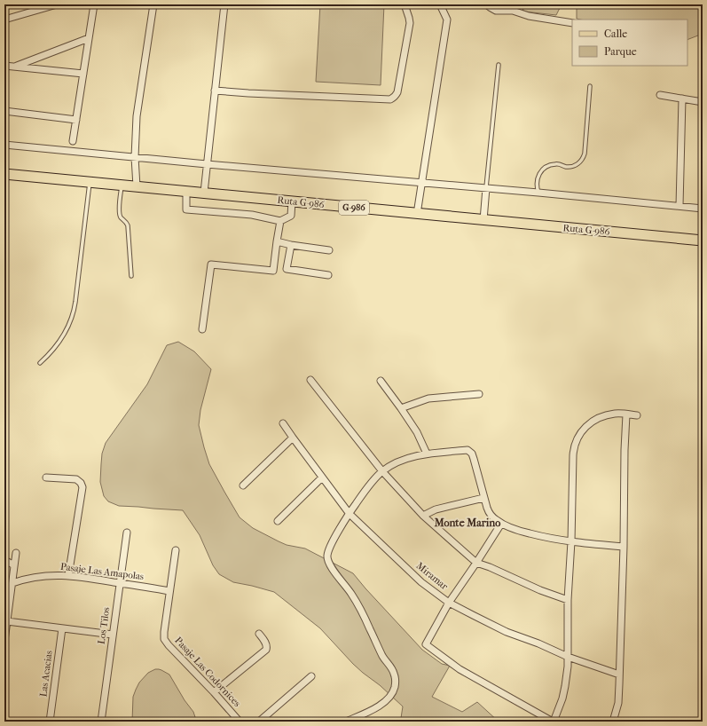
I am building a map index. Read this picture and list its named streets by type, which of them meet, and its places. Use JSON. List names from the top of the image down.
{
  "streets": {
    "main road": ["Ruta G-986", "G-986"],
    "street": [
      "Pasaje Las Amapolas",
      "Miramar",
      "Los Tilos",
      "Pasaje Las Codornices",
      "Las Acacias"
    ]
  },
  "crossings": [
    ["Pasaje Las Amapolas", "Los Tilos"],
    ["Pasaje Las Amapolas", "Pasaje Las Codornices"]
  ],
  "districts": ["Monte Marino"],
  "legend": ["Calle", "Parque"]
}
